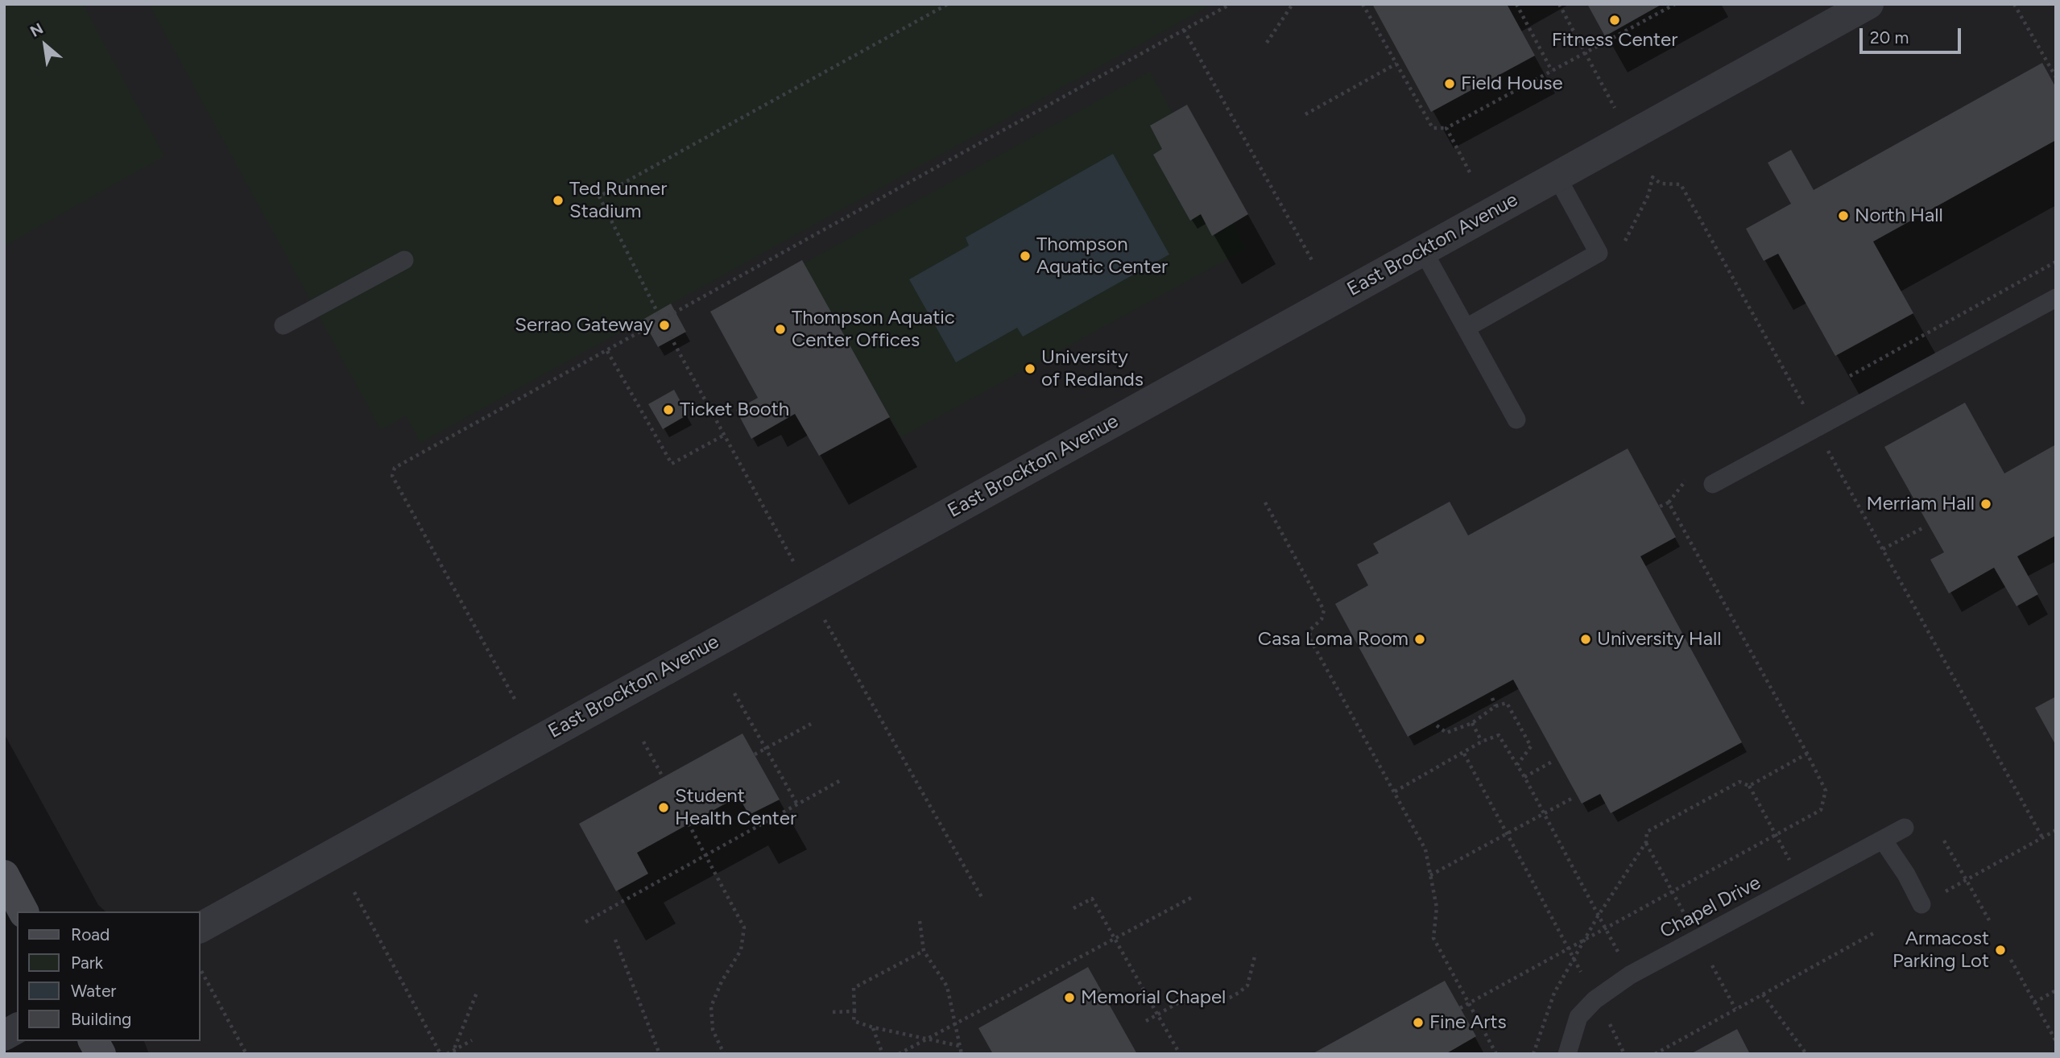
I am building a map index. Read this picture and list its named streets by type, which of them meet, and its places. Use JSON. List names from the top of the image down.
{
  "streets": {
    "street": ["East Brockton Avenue"],
    "lane": ["Chapel Drive"]
  },
  "places": [
    "Fitness Center",
    "Field House",
    "Ted Runner Stadium",
    "North Hall",
    "Thompson Aquatic Center",
    "Serrao Gateway",
    "Thompson Aquatic Center Offices",
    "University of Redlands",
    "Ticket Booth",
    "Merriam Hall",
    "Casa Loma Room",
    "University Hall",
    "Student Health Center",
    "Armacost Parking Lot",
    "Memorial Chapel",
    "Fine Arts"
  ],
  "legend": [
    "Road",
    "Park",
    "Water",
    "Building"
  ],
  "scale_bar": "20 m",
  "north": "top left"
}
